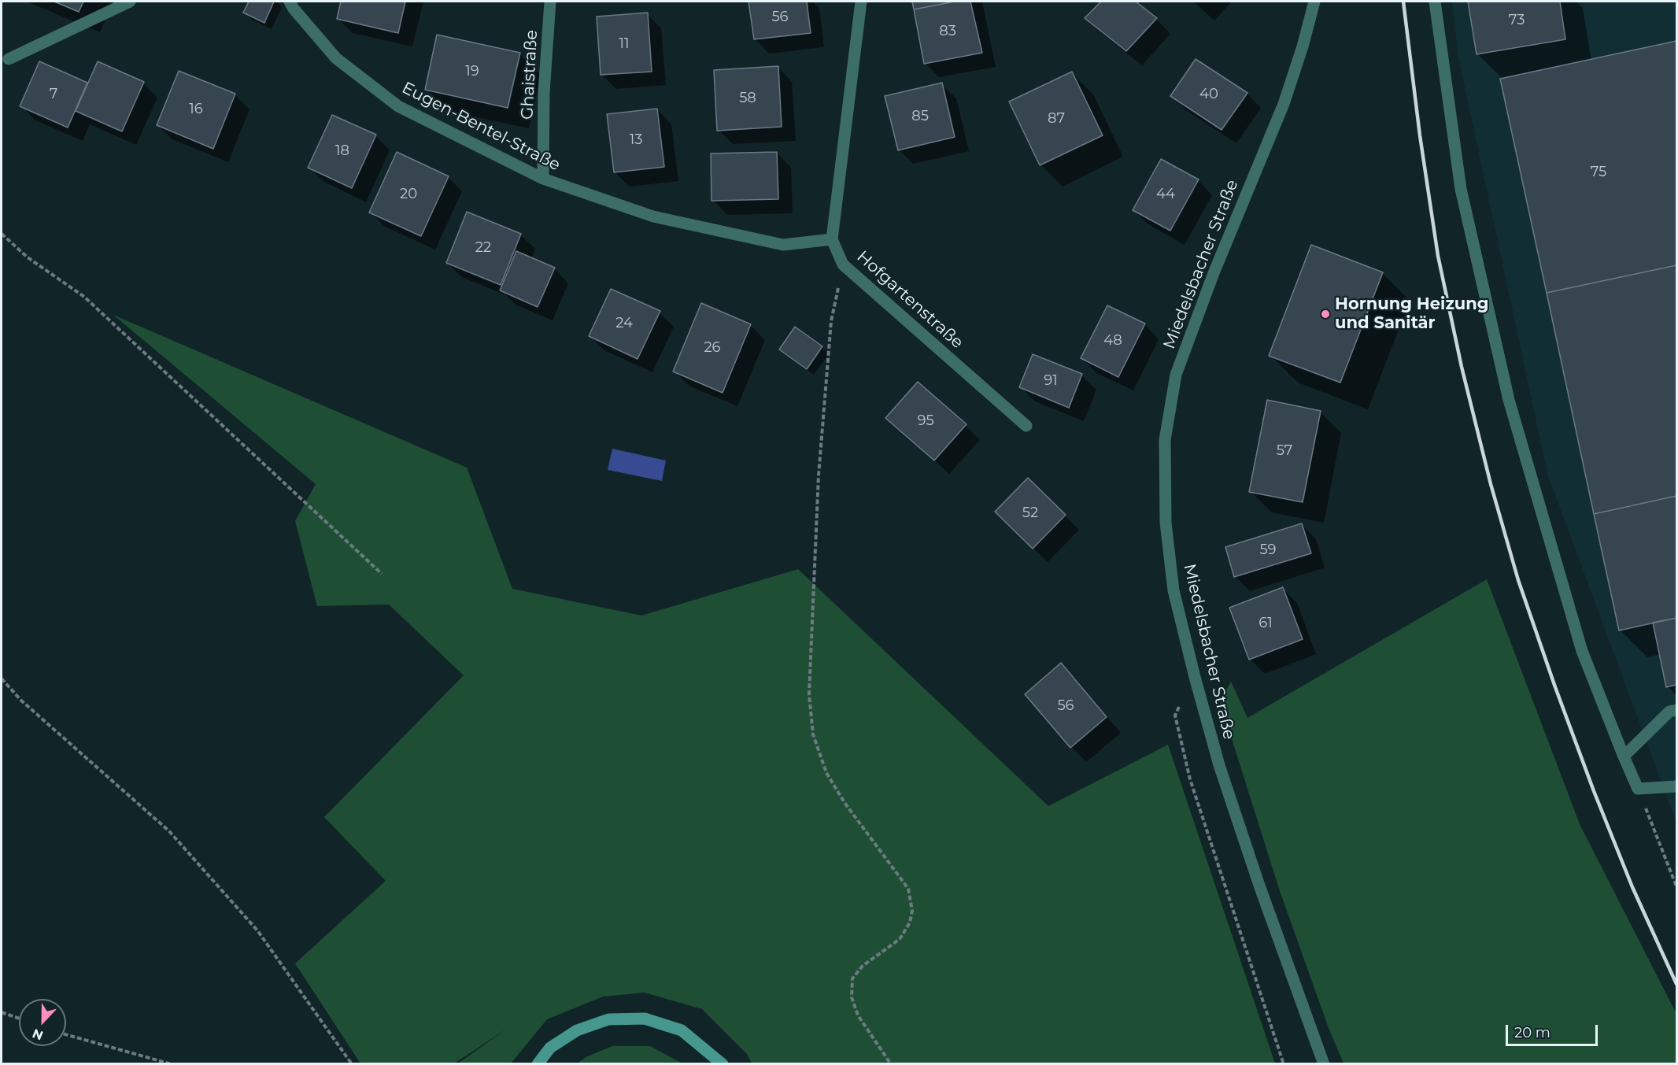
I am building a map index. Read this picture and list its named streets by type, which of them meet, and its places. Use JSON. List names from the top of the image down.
{
  "streets": {
    "street": [
      "Ghaistraße",
      "Eugen-Bentel-Straße",
      "Miedelsbacher Straße",
      "Hofgartenstraße"
    ]
  },
  "crossings": [
    ["Ghaistraße", "Eugen-Bentel-Straße"],
    ["Eugen-Bentel-Straße", "Hofgartenstraße"]
  ],
  "places": ["Hornung Heizung und Sanitär"],
  "house_numbers": [
    "56",
    "73",
    "83",
    "11",
    "19",
    "7",
    "40",
    "58",
    "16",
    "85",
    "87",
    "13",
    "18",
    "75",
    "20",
    "44",
    "22",
    "24",
    "48",
    "26",
    "91",
    "95",
    "57",
    "52",
    "59",
    "61",
    "56"
  ],
  "scale_bar": "20 m",
  "north": "bottom"
}
